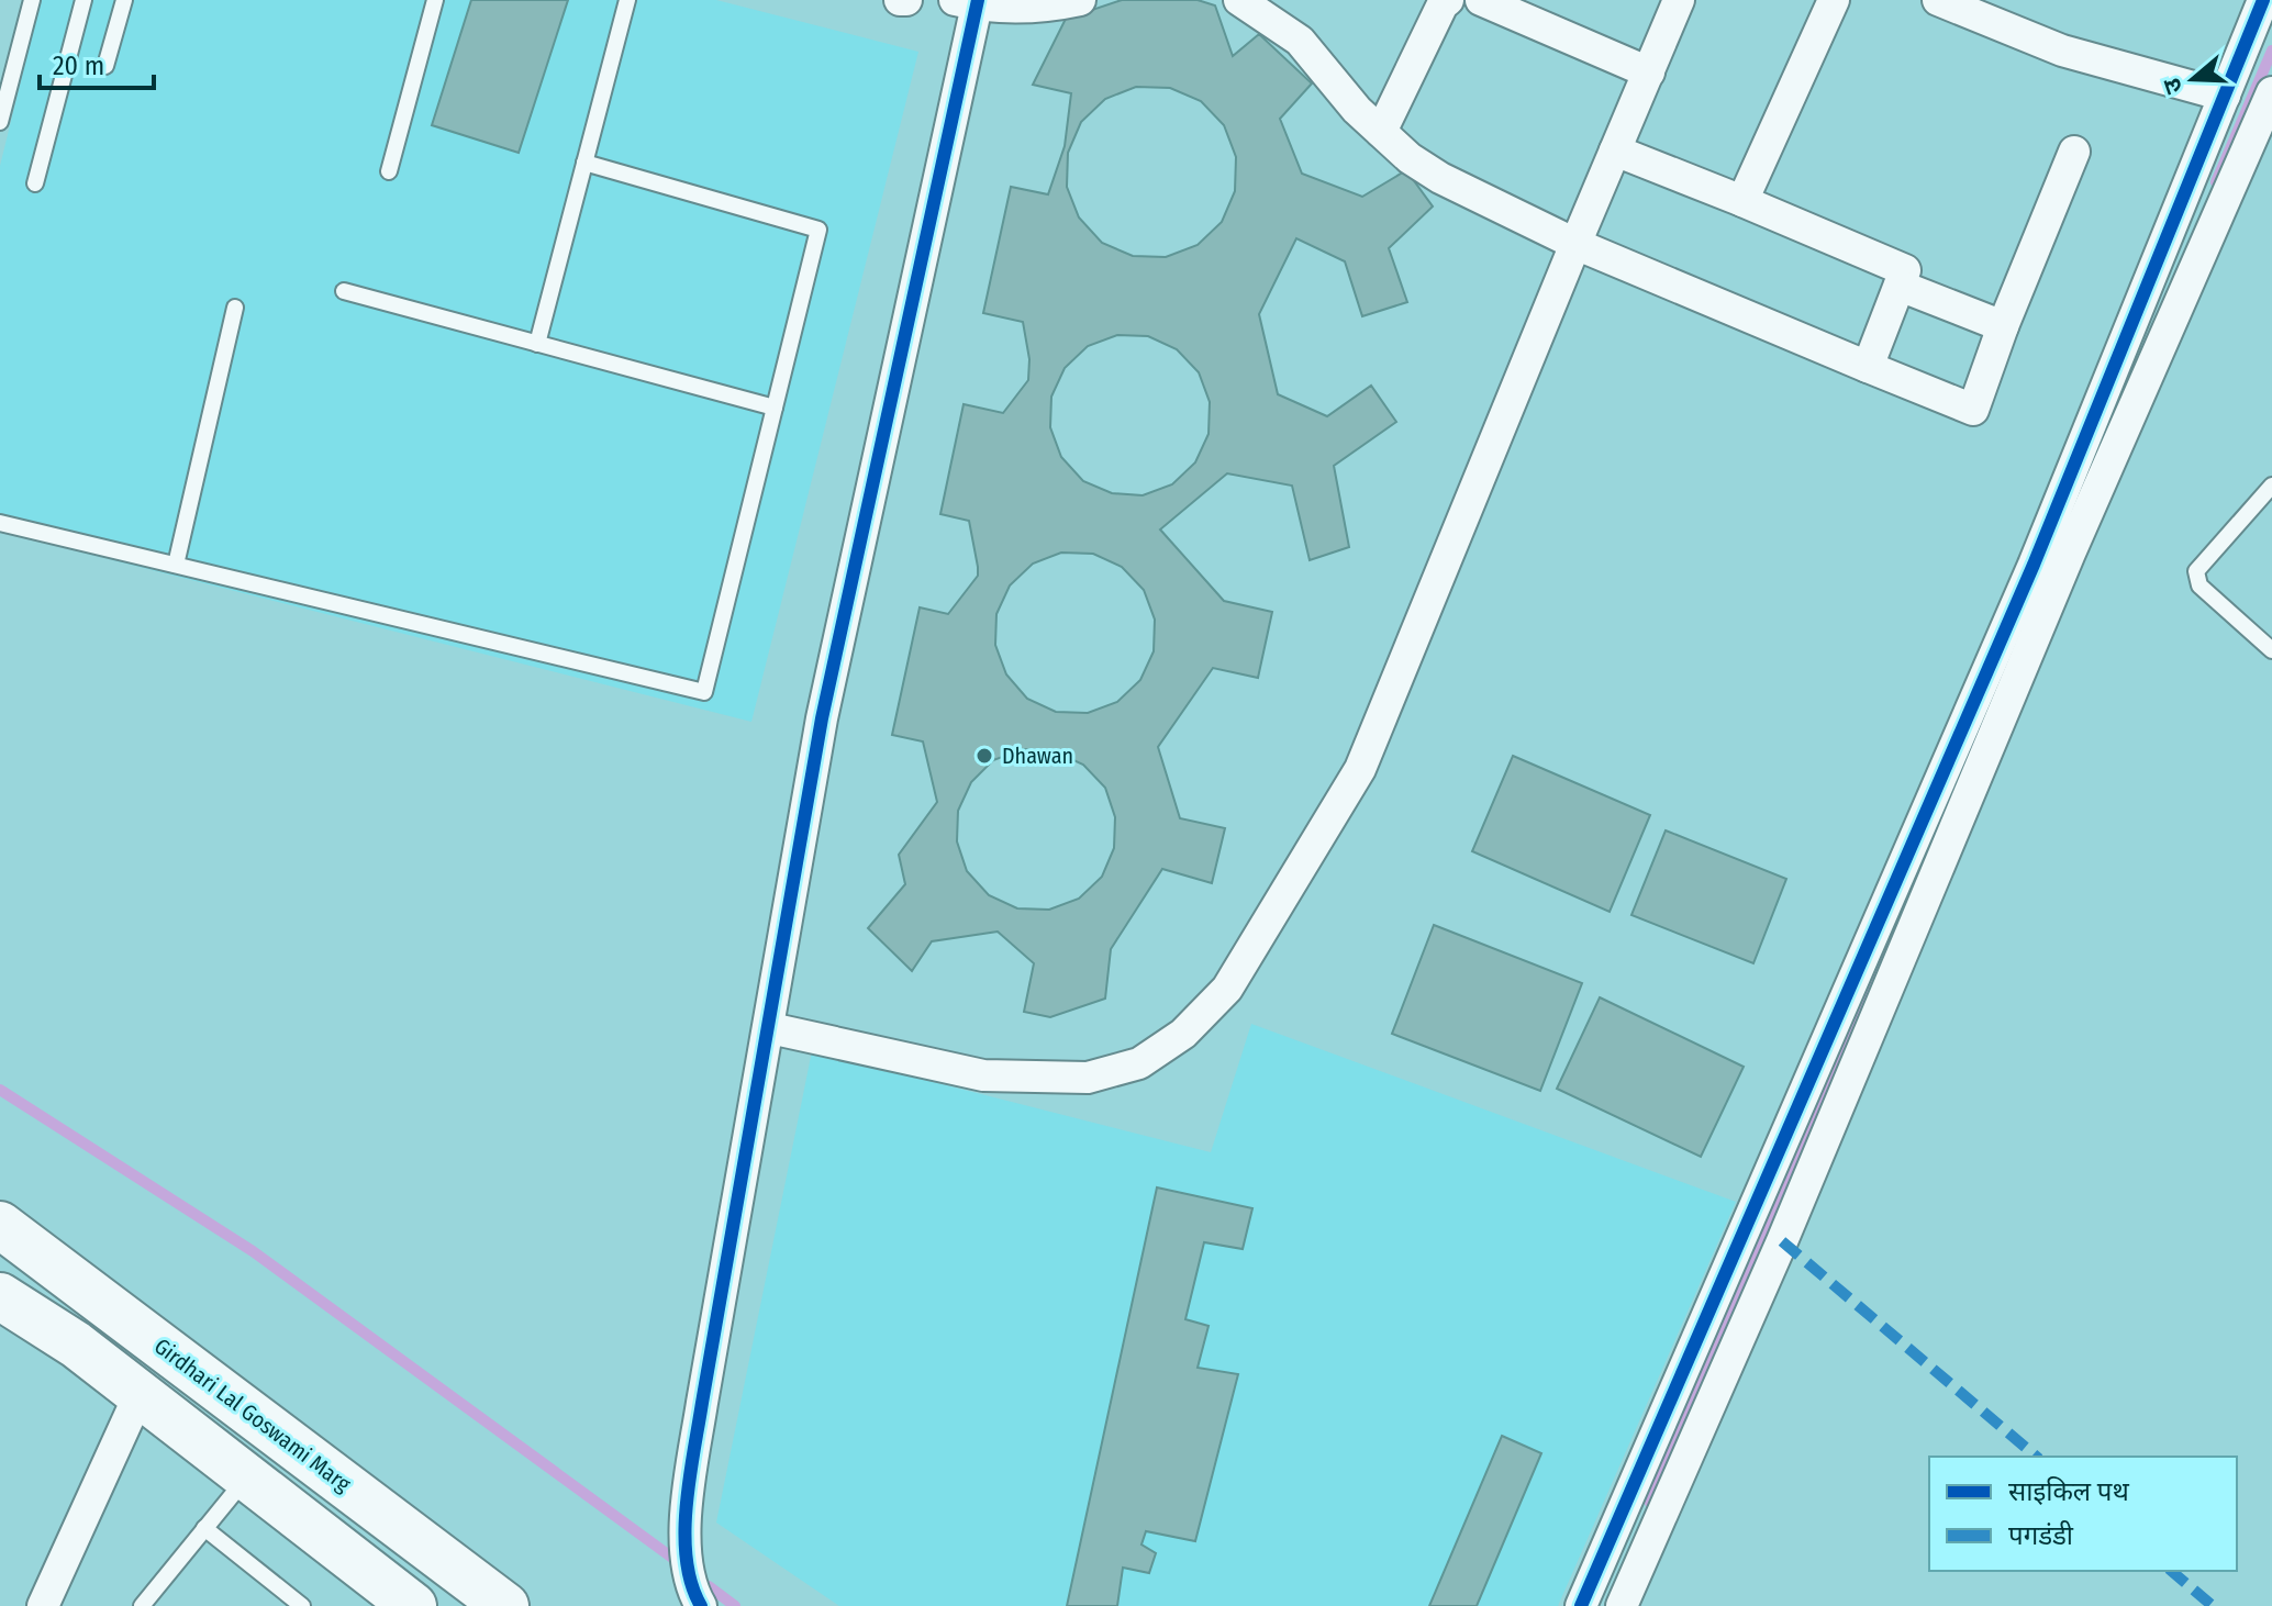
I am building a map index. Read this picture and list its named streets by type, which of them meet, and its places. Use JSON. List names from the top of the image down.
{
  "streets": {
    "main road": ["Girdhari Lal Goswami Marg"]
  },
  "places": ["Dhawan"],
  "legend": ["साइकिल पथ", "पगडंडी"],
  "scale_bar": "20 m",
  "north": "left"
}
